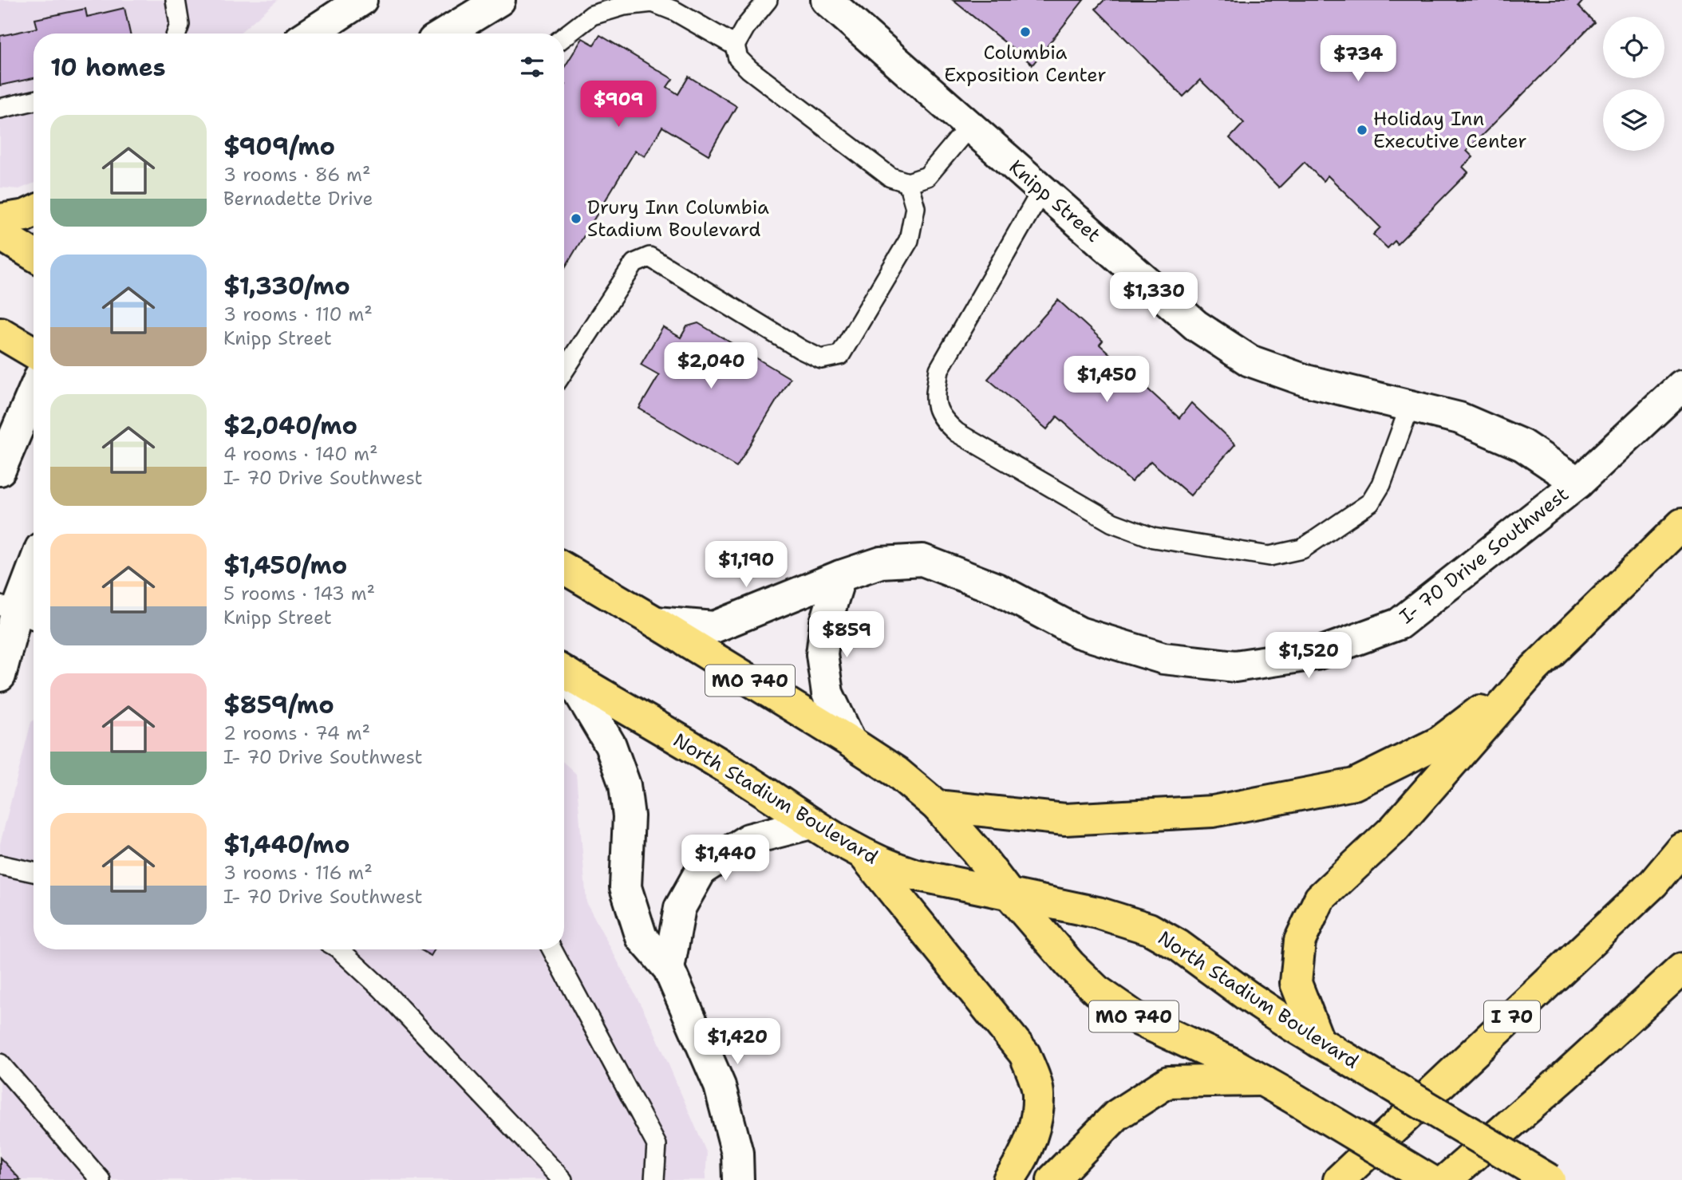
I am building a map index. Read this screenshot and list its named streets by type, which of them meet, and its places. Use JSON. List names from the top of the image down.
{
  "streets": {
    "main road": ["MO 740", "North Stadium Boulevard", "I 70"],
    "street": ["Knipp Street", "I- 70 Drive Southwest"]
  },
  "crossings": [
    ["Knipp Street", "I- 70 Drive Southwest"],
    ["I- 70 Drive Southwest", "MO 740"],
    ["MO 740", "North Stadium Boulevard"]
  ],
  "places": ["Columbia Exposition Center", "Holiday Inn Executive Center", "Drury Inn Columbia Stadium Boulevard"],
  "page": {
    "heading": "10 homes",
    "price": [
      "$734",
      "$909",
      "$1,330",
      "$2,040",
      "$1,450",
      "$1,190",
      "$859",
      "$1,520",
      "$1,440",
      "$1,420"
    ],
    "list": [
      {
        "name": "$909/mo",
        "note": "3 rooms · 86 m² · Bernadette Drive"
      },
      {
        "name": "$1,330/mo",
        "note": "3 rooms · 110 m² · Knipp Street"
      },
      {
        "name": "$2,040/mo",
        "note": "4 rooms · 140 m² · I- 70 Drive Southwest"
      },
      {
        "name": "$1,450/mo",
        "note": "5 rooms · 143 m² · Knipp Street"
      },
      {
        "name": "$859/mo",
        "note": "2 rooms · 74 m² · I- 70 Drive Southwest"
      },
      {
        "name": "$1,440/mo",
        "note": "3 rooms · 116 m² · I- 70 Drive Southwest"
      }
    ]
  }
}
